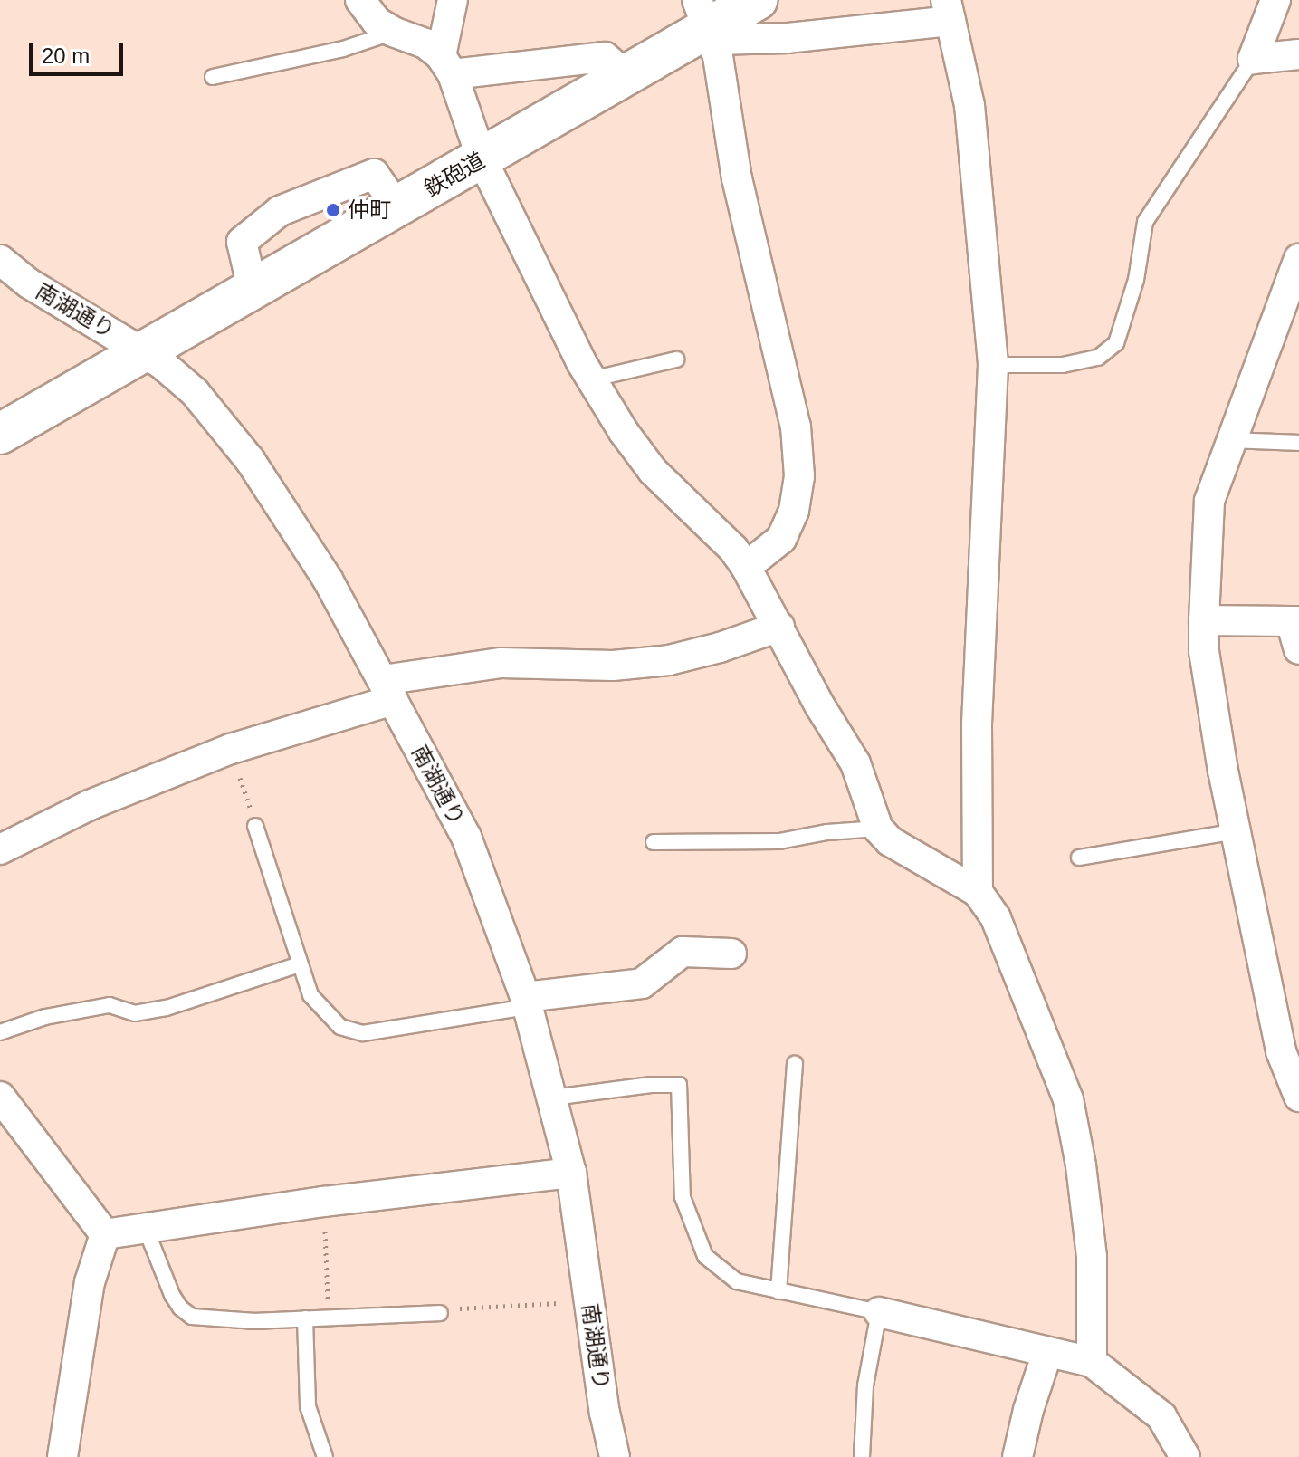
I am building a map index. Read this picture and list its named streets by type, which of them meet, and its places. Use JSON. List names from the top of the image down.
{
  "streets": {
    "street": ["鉄砲道", "南湖通り"]
  },
  "crossings": [
    ["鉄砲道", "南湖通り"]
  ],
  "places": ["仲町"],
  "scale_bar": "20 m"
}
